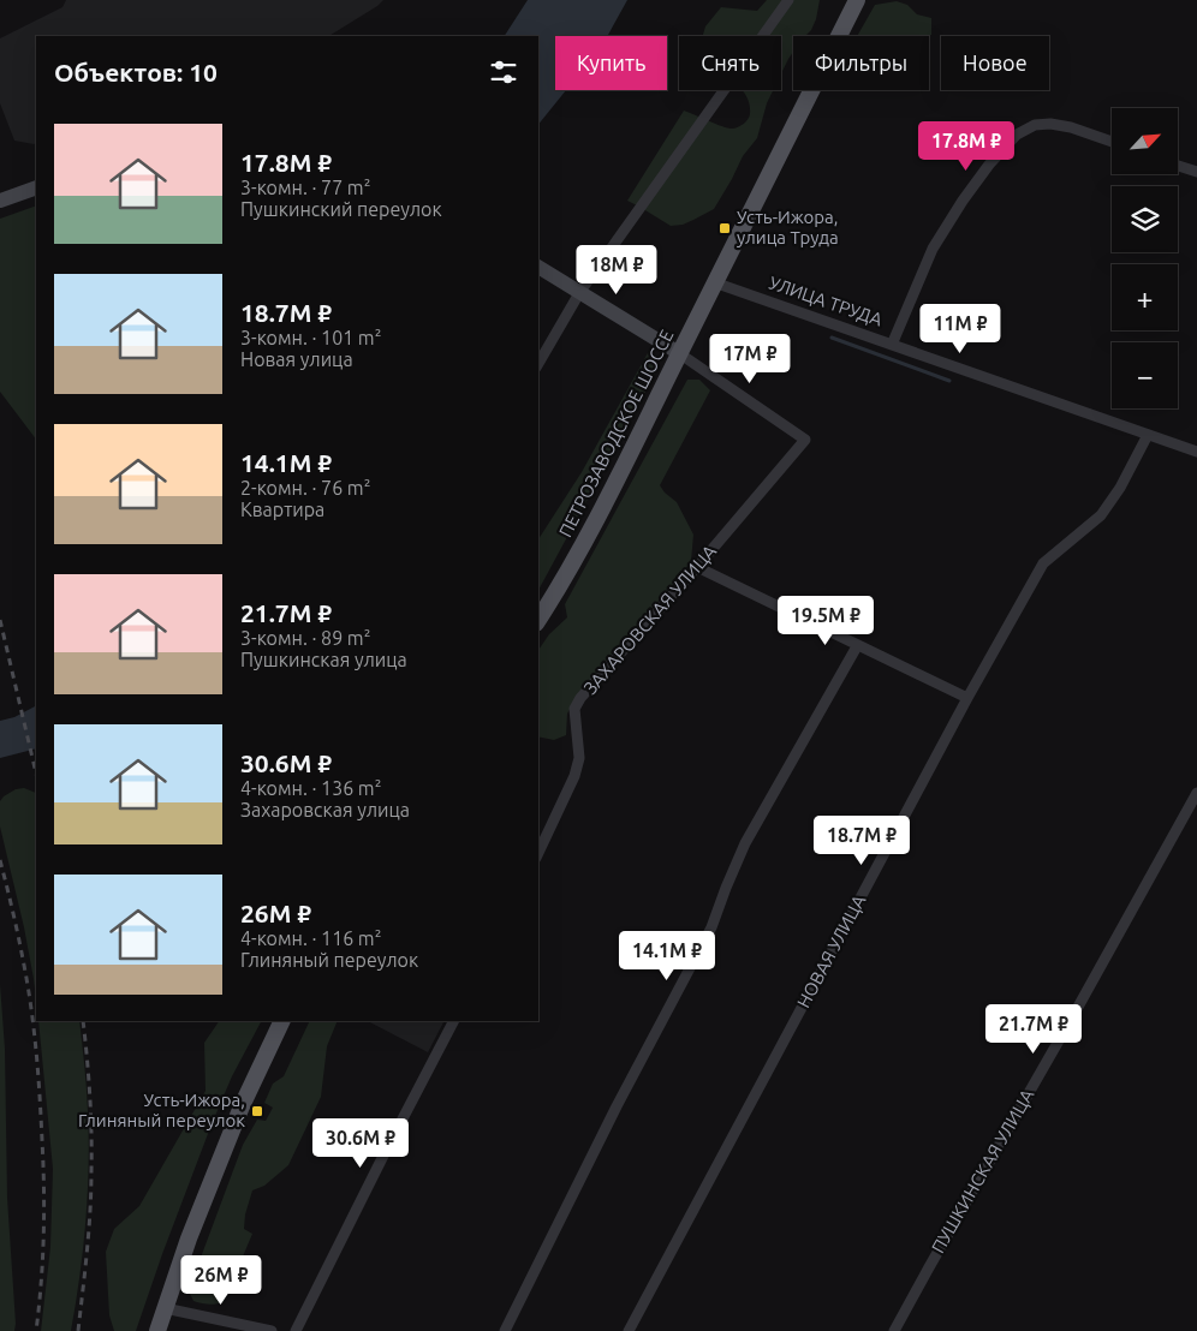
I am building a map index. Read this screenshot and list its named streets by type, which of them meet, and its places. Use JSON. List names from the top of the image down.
{
  "streets": {
    "main road": ["ПЕТРОЗАВОДСКОЕ ШОССЕ"],
    "street": [
      "УЛИЦА ТРУДА",
      "ЗАХАРОВСКАЯ УЛИЦА",
      "НОВАЯ УЛИЦА",
      "ПУШКИНСКАЯ УЛИЦА"
    ]
  },
  "crossings": [
    ["УЛИЦА ТРУДА", "ПЕТРОЗАВОДСКОЕ ШОССЕ"],
    ["УЛИЦА ТРУДА", "НОВАЯ УЛИЦА"],
    ["ПЕТРОЗАВОДСКОЕ ШОССЕ", "ЗАХАРОВСКАЯ УЛИЦА"]
  ],
  "places": {
    "transit": ["Усть-Ижора, улица Труда", "Усть-Ижора, Глиняный переулок"]
  },
  "north": "top right",
  "page": {
    "chip": [
      "Купить",
      "Снять",
      "Фильтры",
      "Новое"
    ],
    "heading": "Объектов: 10",
    "map_buttons": ["+", "−"],
    "list": [
      {
        "name": "17.8M ₽",
        "note": "3-комн. · 77 m² · Пушкинский переулок"
      },
      {
        "name": "18.7M ₽",
        "note": "3-комн. · 101 m² · Новая улица"
      },
      {
        "name": "14.1M ₽",
        "note": "2-комн. · 76 m² · Квартира"
      },
      {
        "name": "21.7M ₽",
        "note": "3-комн. · 89 m² · Пушкинская улица"
      },
      {
        "name": "30.6M ₽",
        "note": "4-комн. · 136 m² · Захаровская улица"
      },
      {
        "name": "26M ₽",
        "note": "4-комн. · 116 m² · Глиняный переулок"
      }
    ],
    "price": [
      "17.8M ₽",
      "18M ₽",
      "11M ₽",
      "17M ₽",
      "19.5M ₽",
      "18.7M ₽",
      "14.1M ₽",
      "21.7M ₽",
      "30.6M ₽",
      "26M ₽"
    ]
  }
}
